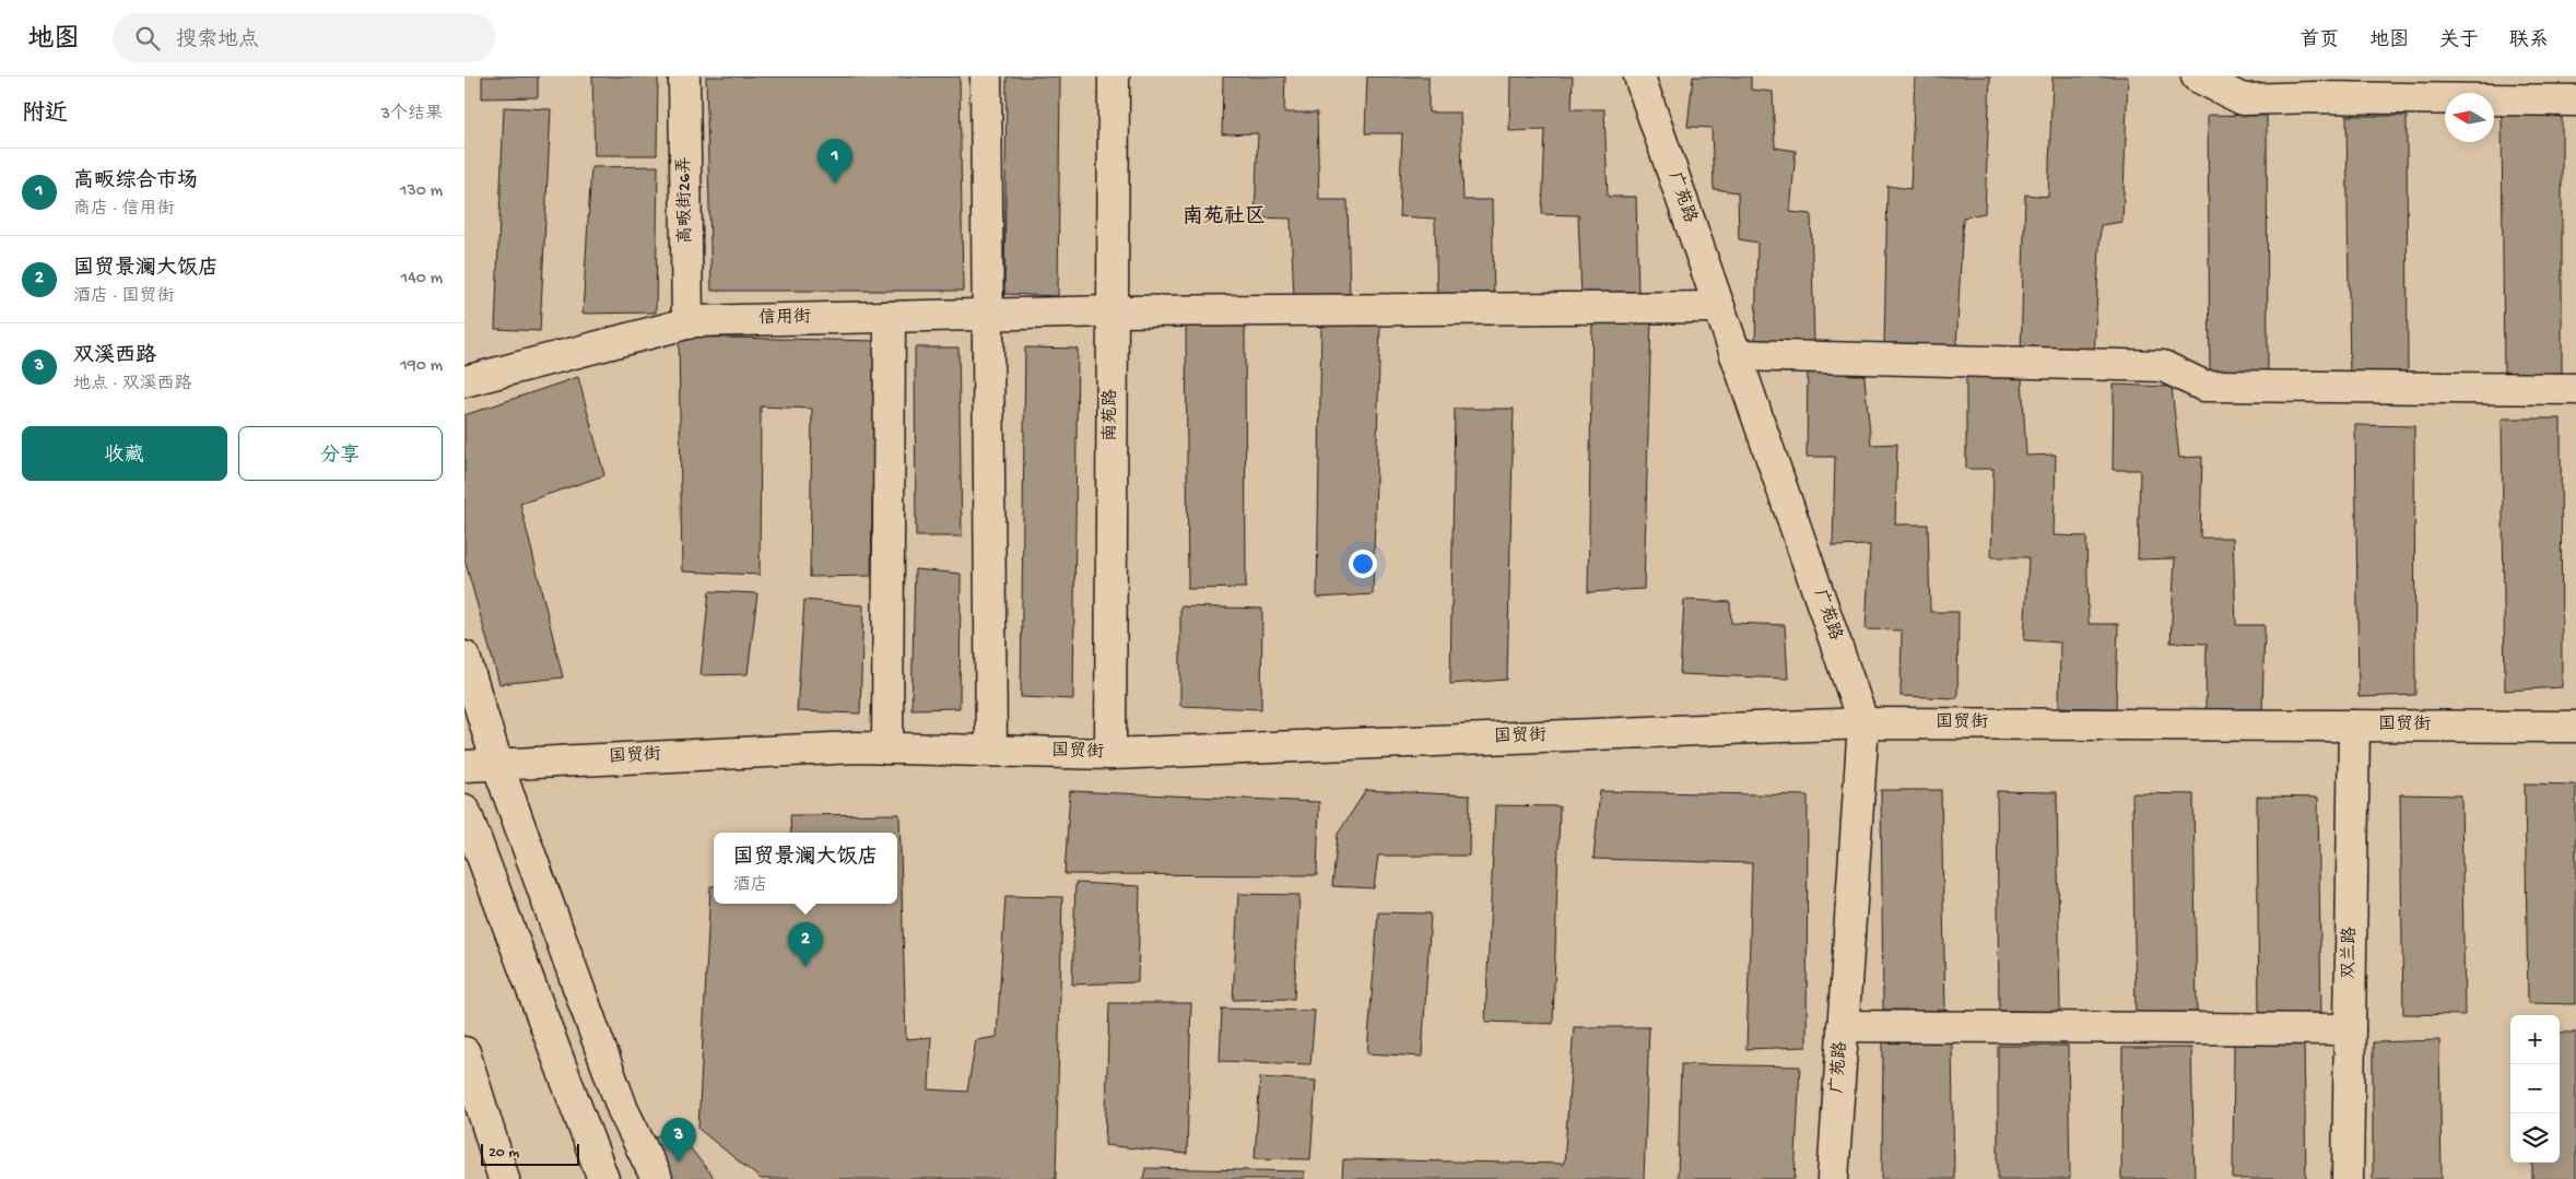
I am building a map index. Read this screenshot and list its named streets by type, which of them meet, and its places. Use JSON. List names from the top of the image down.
{
  "streets": {
    "street": [
      "广苑路",
      "高畈街26弄",
      "信用街",
      "南苑路",
      "国贸街",
      "双兰路"
    ]
  },
  "crossings": [
    ["广苑路", "信用街"],
    ["广苑路", "国贸街"],
    ["高畈街26弄", "信用街"],
    ["信用街", "南苑路"],
    ["南苑路", "国贸街"],
    ["国贸街", "双兰路"]
  ],
  "districts": ["南苑社区"],
  "scale_bar": "20 m",
  "north": "left",
  "page": {
    "header": "地图",
    "search": "搜索地点",
    "nav": [
      "首页",
      "地图",
      "关于",
      "联系"
    ],
    "heading": ["附近", "3个结果"],
    "pins": ["1", "2", "3"],
    "list": [
      {
        "mark": "1",
        "name": "高畈综合市场",
        "note": "商店 · 信用街",
        "value": "130 m"
      },
      {
        "mark": "2",
        "name": "国贸景澜大饭店",
        "note": "酒店 · 国贸街",
        "value": "140 m"
      },
      {
        "mark": "3",
        "name": "双溪西路",
        "note": "地点 · 双溪西路",
        "value": "190 m"
      }
    ],
    "buttons": ["收藏", "分享"],
    "popup": ["国贸景澜大饭店", "酒店"],
    "map_buttons": ["+", "−"],
    "scale": "20 m"
  }
}
